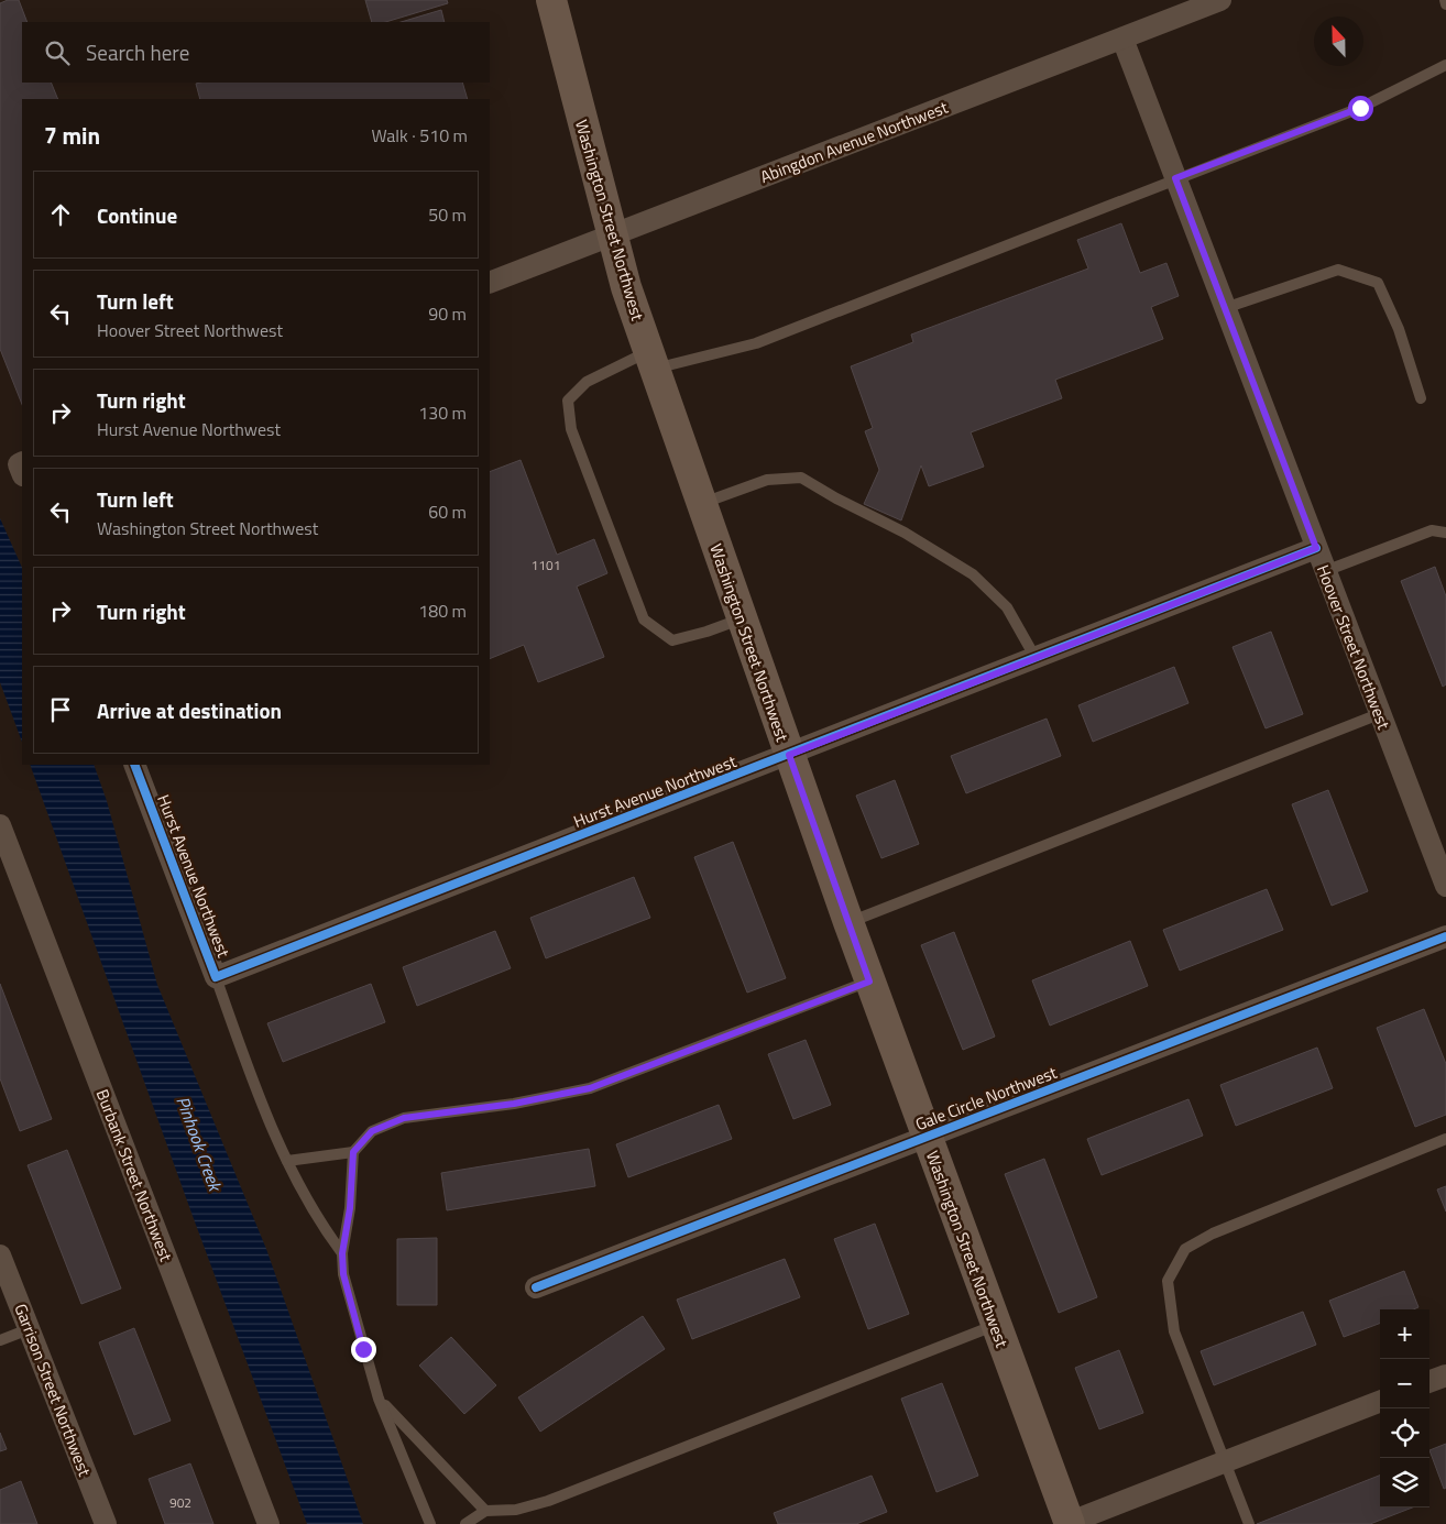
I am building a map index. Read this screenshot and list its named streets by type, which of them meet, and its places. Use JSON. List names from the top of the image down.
{
  "streets": {
    "main road": ["Washington Street Northwest"],
    "street": [
      "Abingdon Avenue Northwest",
      "Hoover Street Northwest",
      "Hurst Avenue Northwest",
      "Gale Circle Northwest",
      "Burbank Street Northwest",
      "Garrison Street Northwest"
    ]
  },
  "crossings": [
    ["Abingdon Avenue Northwest", "Washington Street Northwest"],
    ["Abingdon Avenue Northwest", "Hoover Street Northwest"],
    ["Washington Street Northwest", "Hurst Avenue Northwest"],
    ["Washington Street Northwest", "Gale Circle Northwest"],
    ["Hoover Street Northwest", "Hurst Avenue Northwest"]
  ],
  "water": ["Pinhook Creek"],
  "house_numbers": ["1101", "902"],
  "north": "top",
  "page": {
    "search": "Search here",
    "heading": ["7 min", "Walk · 510 m"],
    "list": [
      ["Continue", "50 m"],
      ["Turn left", "Hoover Street Northwest", "90 m"],
      ["Turn right", "Hurst Avenue Northwest", "130 m"],
      ["Turn left", "Washington Street Northwest", "60 m"],
      ["Turn right", "180 m"],
      "Arrive at destination"
    ],
    "map_buttons": ["+", "−"]
  }
}
